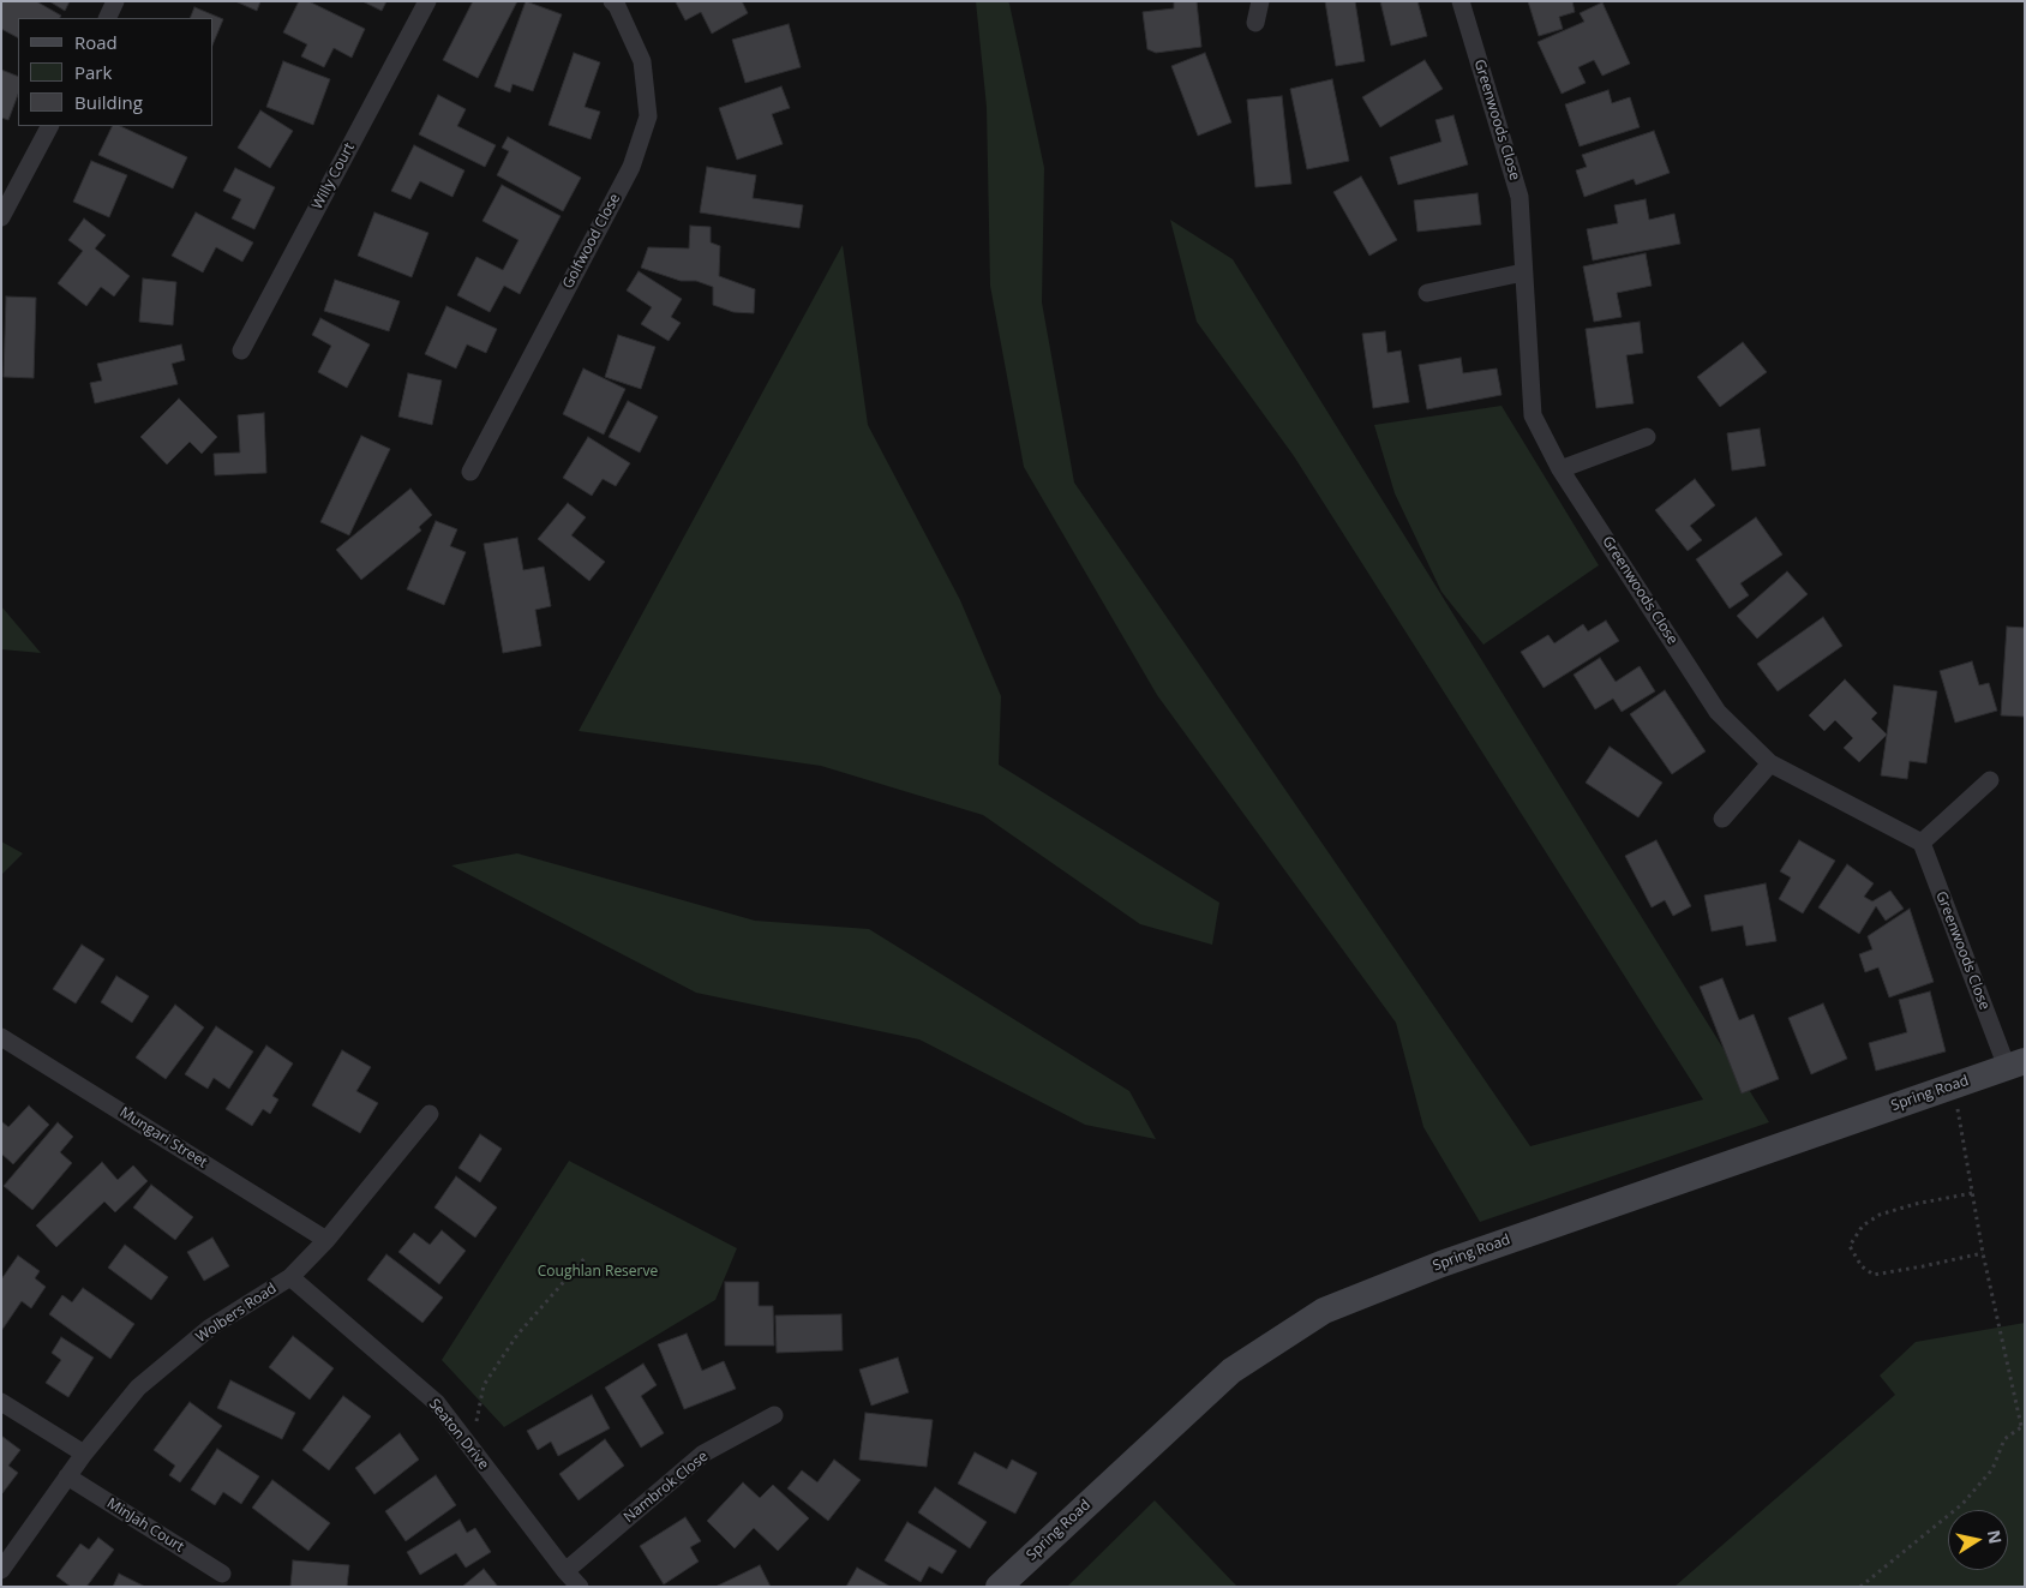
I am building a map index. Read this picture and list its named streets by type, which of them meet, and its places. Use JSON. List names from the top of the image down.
{
  "streets": {
    "main road": ["Spring Road"],
    "street": [
      "Greenwoods Close",
      "Willy Court",
      "Golfwood Close",
      "Mungari Street",
      "Wolbers Road",
      "Seaton Drive",
      "Nambrok Close",
      "MinJah Court"
    ]
  },
  "crossings": [
    ["Greenwoods Close", "Spring Road"],
    ["Mungari Street", "Wolbers Road"],
    ["Wolbers Road", "Seaton Drive"],
    ["Wolbers Road", "MinJah Court"],
    ["Seaton Drive", "Nambrok Close"]
  ],
  "parks": ["Coughlan Reserve"],
  "legend": ["Road", "Park", "Building"],
  "north": "right"
}
